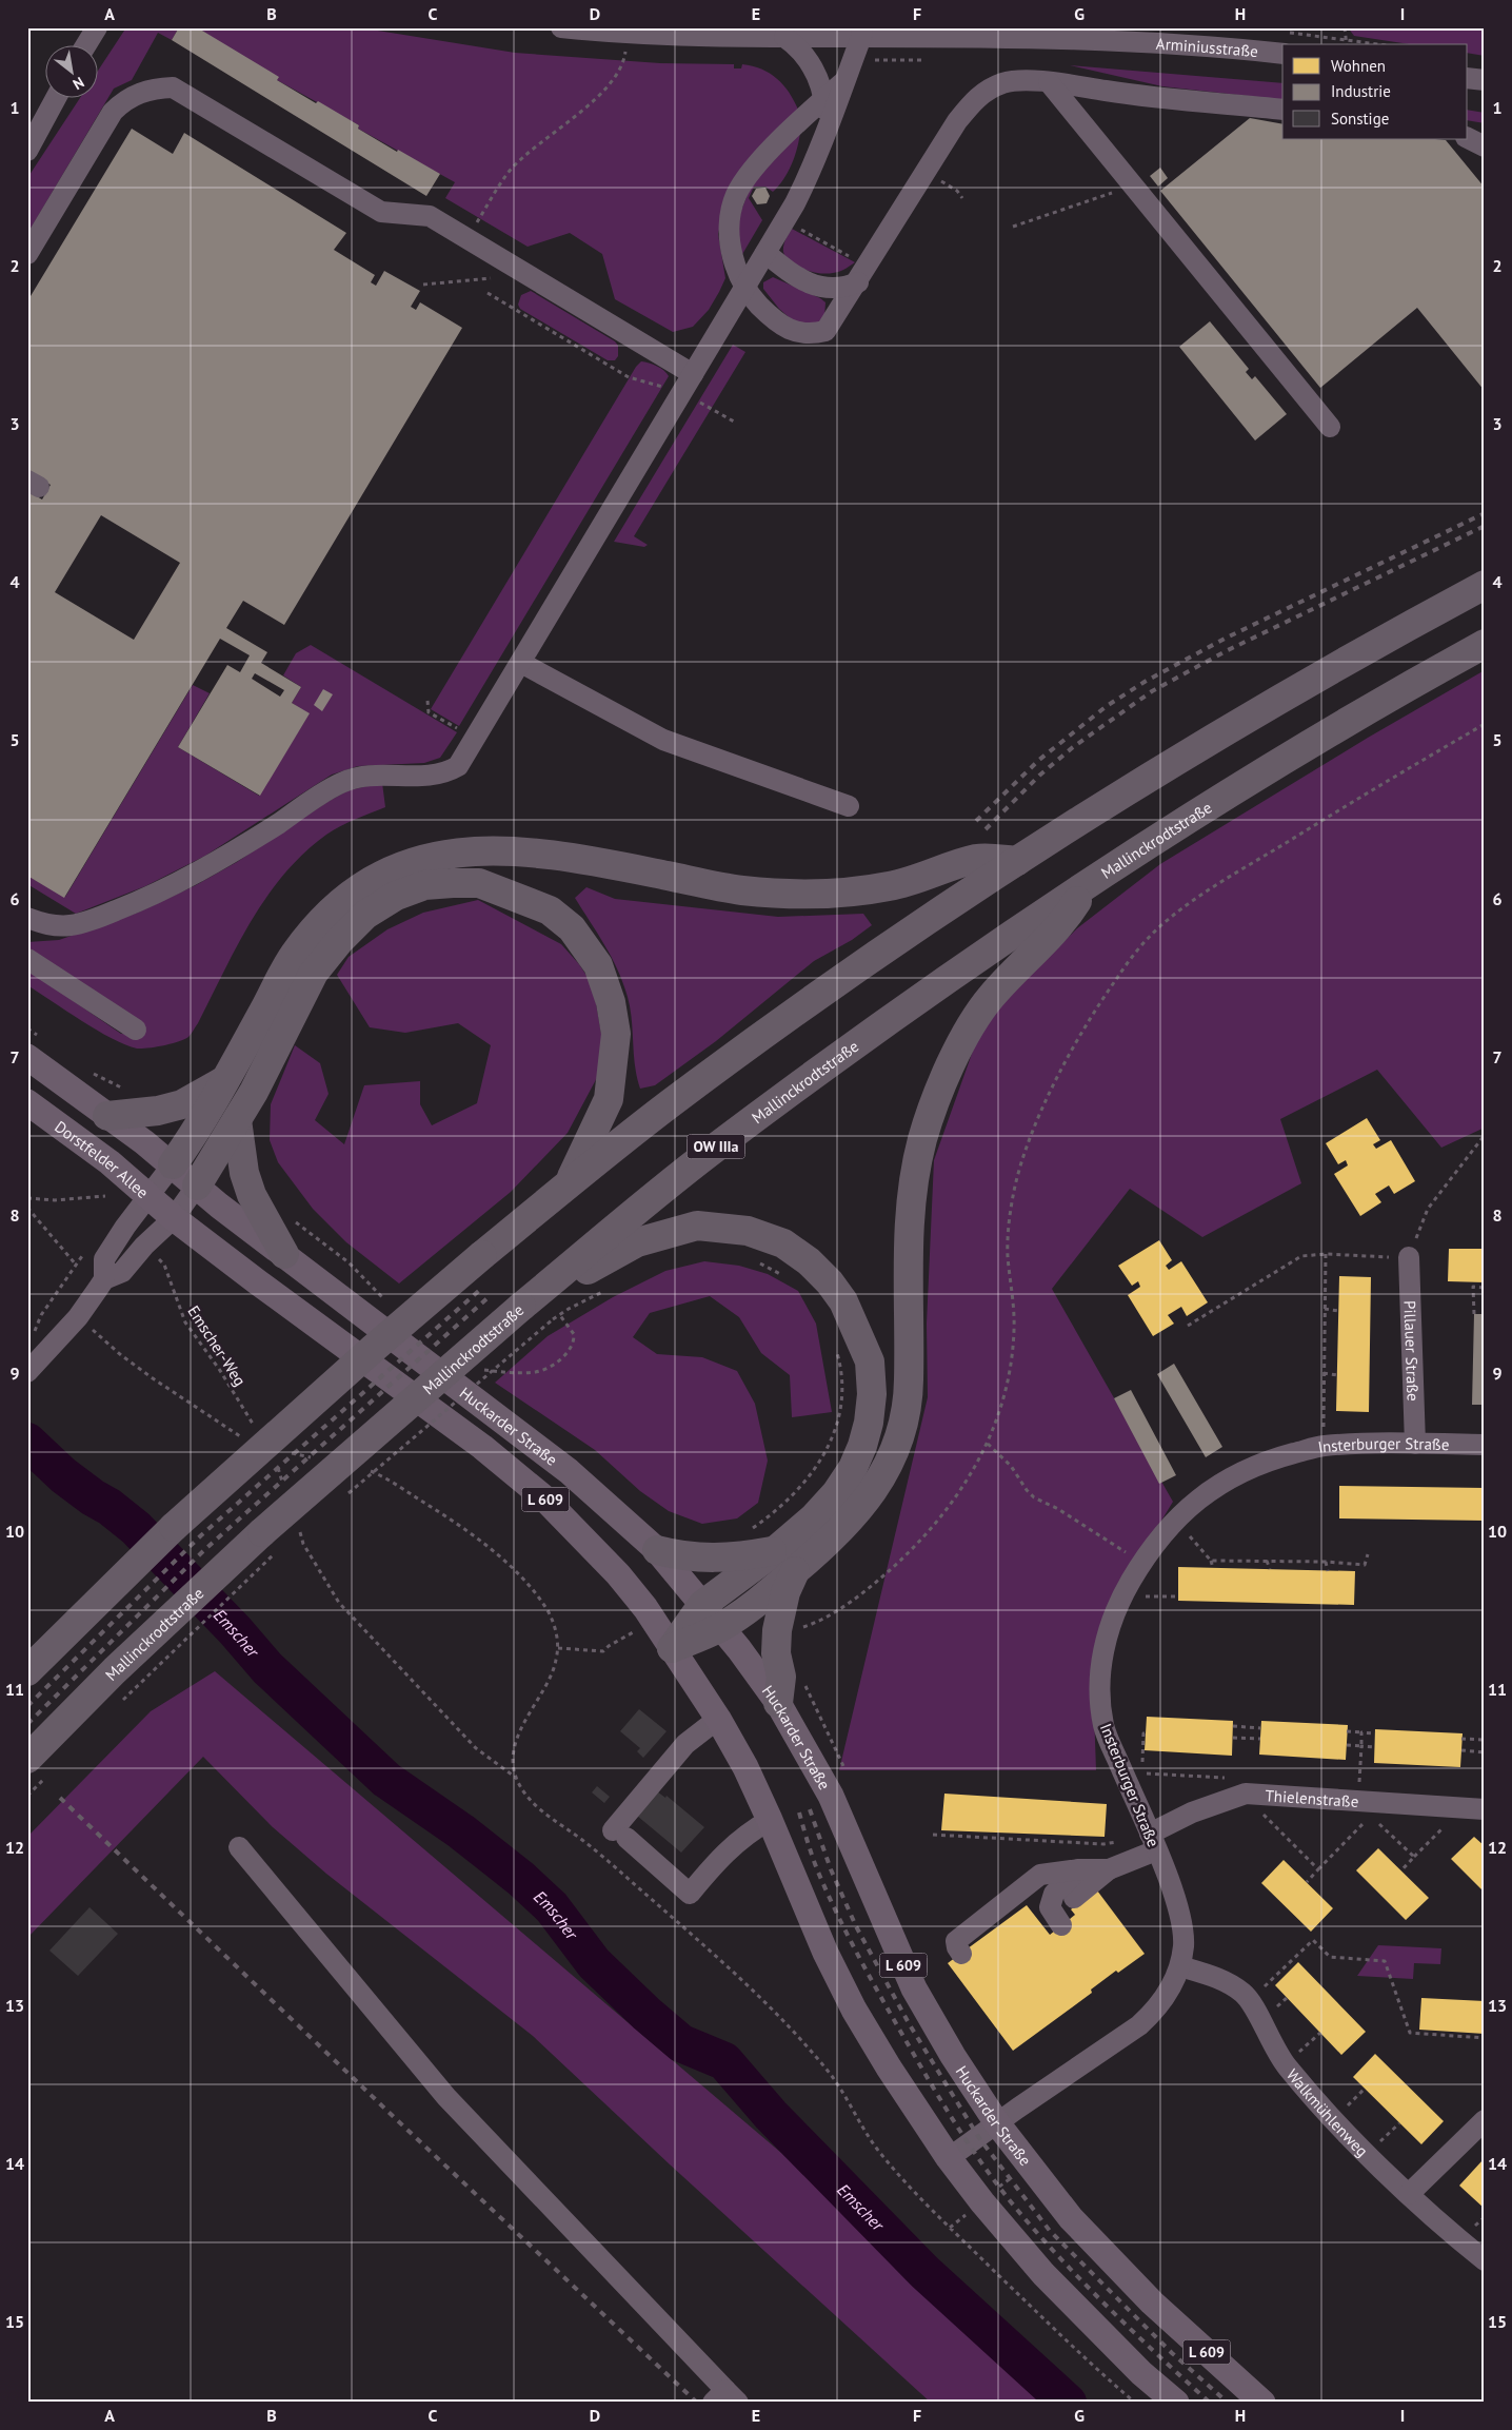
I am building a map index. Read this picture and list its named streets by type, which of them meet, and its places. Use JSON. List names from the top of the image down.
{
  "streets": {
    "highway": ["Mallinckrodtstraße", "OW IIIa"],
    "main road": ["Dorstfelder Allee", "Huckarder Straße", "L 609"],
    "street": [
      "Arminiusstraße",
      "Pillauer Straße",
      "Insterburger Straße",
      "Thielenstraße",
      "Walkmühlenweg"
    ],
    "path": ["Emscher-Weg"]
  },
  "crossings": [
    ["Dorstfelder Allee", "Huckarder Straße"],
    ["Pillauer Straße", "Insterburger Straße"],
    ["Huckarder Straße", "Insterburger Straße"],
    ["Huckarder Straße", "L 609"],
    ["Insterburger Straße", "Thielenstraße"],
    ["Insterburger Straße", "Walkmühlenweg"]
  ],
  "water": ["Emscher"],
  "legend": ["Wohnen", "Industrie", "Sonstige"],
  "north": "bottom right",
  "grid": {
    "columns": [
      "A",
      "B",
      "C",
      "D",
      "E",
      "F",
      "G",
      "H",
      "I"
    ],
    "rows": [
      "1",
      "2",
      "3",
      "4",
      "5",
      "6",
      "7",
      "8",
      "9",
      "10",
      "11",
      "12",
      "13",
      "14",
      "15"
    ]
  }
}
